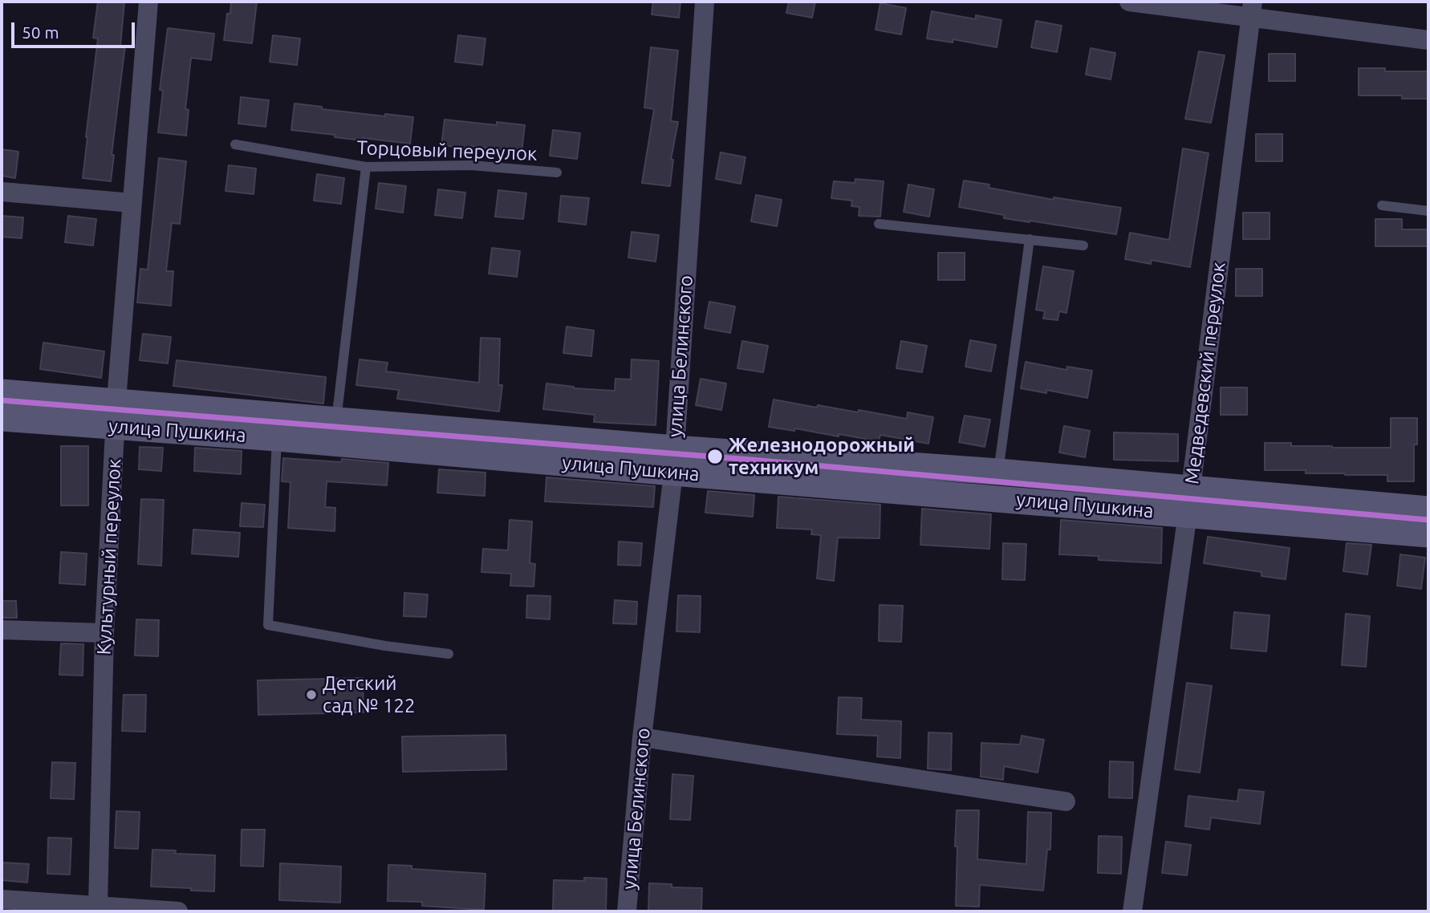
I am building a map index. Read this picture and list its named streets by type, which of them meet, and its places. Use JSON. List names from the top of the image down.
{
  "streets": {
    "main road": ["улица Пушкина"],
    "street": ["улица Белинского", "Медведевский переулок", "Культурный переулок"],
    "lane": ["Торцовый переулок"]
  },
  "crossings": [
    ["улица Белинского", "улица Пушкина"],
    ["Медведевский переулок", "улица Пушкина"],
    ["улица Пушкина", "Культурный переулок"]
  ],
  "places": ["Железнодорожный техникум", "Детский сад № 122"],
  "scale_bar": "50 m"
}
